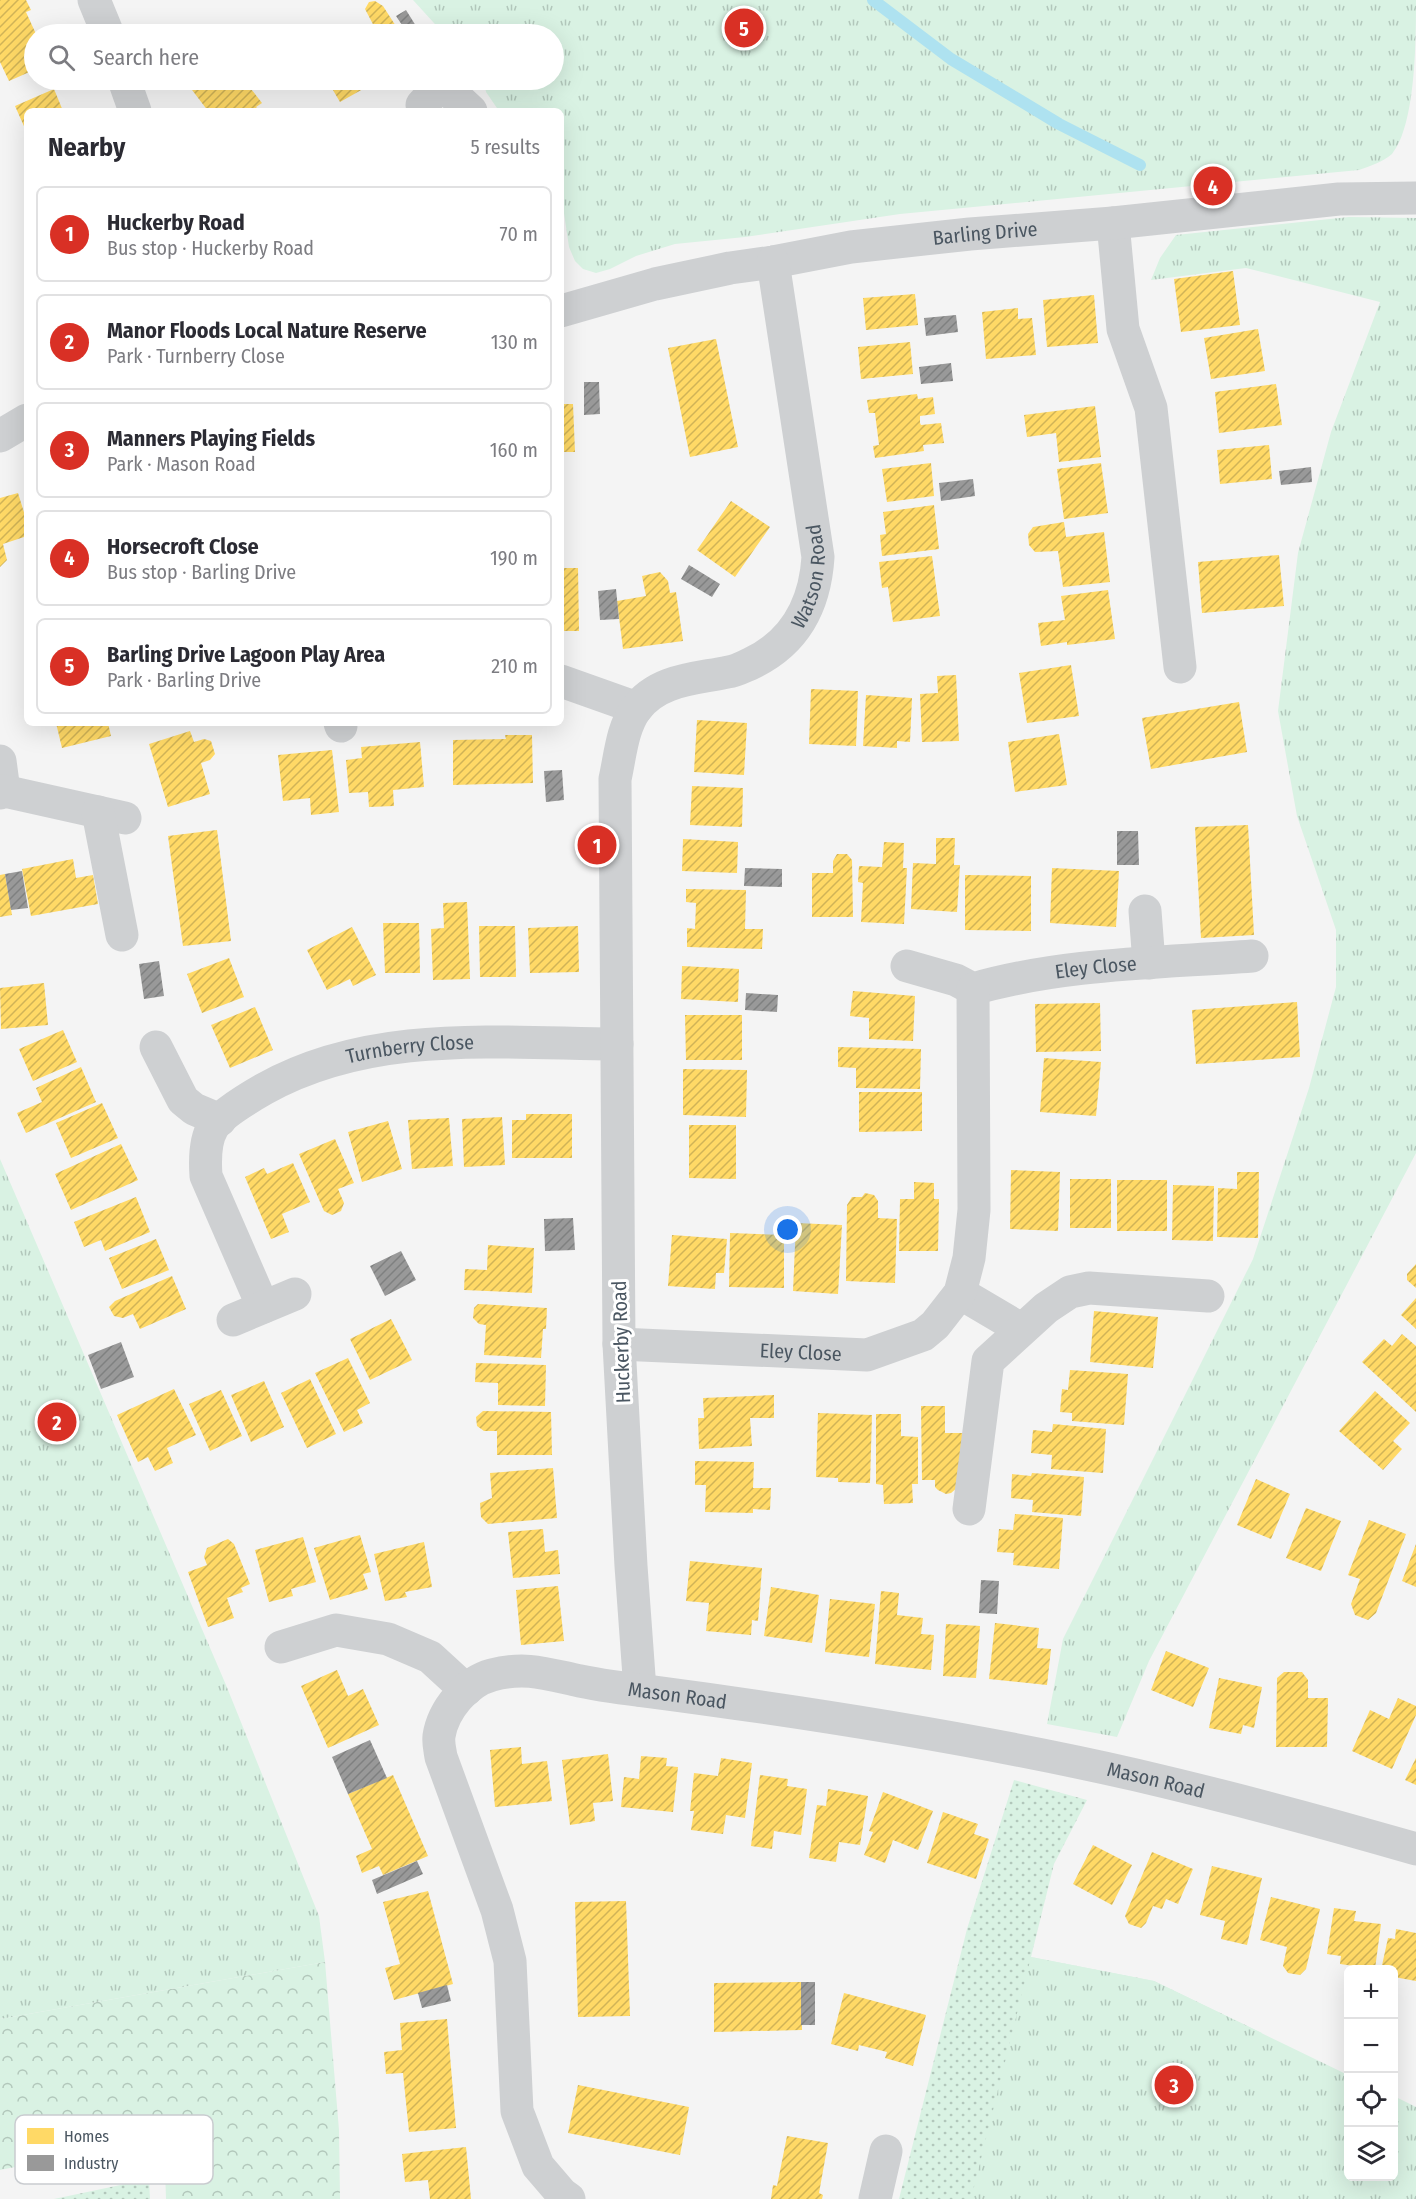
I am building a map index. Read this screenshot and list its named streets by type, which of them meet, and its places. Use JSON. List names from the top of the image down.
{
  "streets": {
    "street": [
      "Barling Drive",
      "Watson Road",
      "Eley Close",
      "Turnberry Close",
      "Huckerby Road",
      "Mason Road"
    ]
  },
  "crossings": [
    ["Barling Drive", "Watson Road"],
    ["Watson Road", "Huckerby Road"],
    ["Eley Close", "Huckerby Road"],
    ["Turnberry Close", "Huckerby Road"],
    ["Huckerby Road", "Mason Road"]
  ],
  "legend": ["Homes", "Industry"],
  "page": {
    "pins": [
      "5",
      "4",
      "1",
      "2",
      "3"
    ],
    "search": "Search here",
    "heading": ["Nearby", "5 results"],
    "list": [
      {
        "mark": "1",
        "name": "Huckerby Road",
        "note": "Bus stop · Huckerby Road",
        "value": "70 m"
      },
      {
        "mark": "2",
        "name": "Manor Floods Local Nature Reserve",
        "note": "Park · Turnberry Close",
        "value": "130 m"
      },
      {
        "mark": "3",
        "name": "Manners Playing Fields",
        "note": "Park · Mason Road",
        "value": "160 m"
      },
      {
        "mark": "4",
        "name": "Horsecroft Close",
        "note": "Bus stop · Barling Drive",
        "value": "190 m"
      },
      {
        "mark": "5",
        "name": "Barling Drive Lagoon Play Area",
        "note": "Park · Barling Drive",
        "value": "210 m"
      }
    ],
    "map_buttons": ["+", "−"]
  }
}
